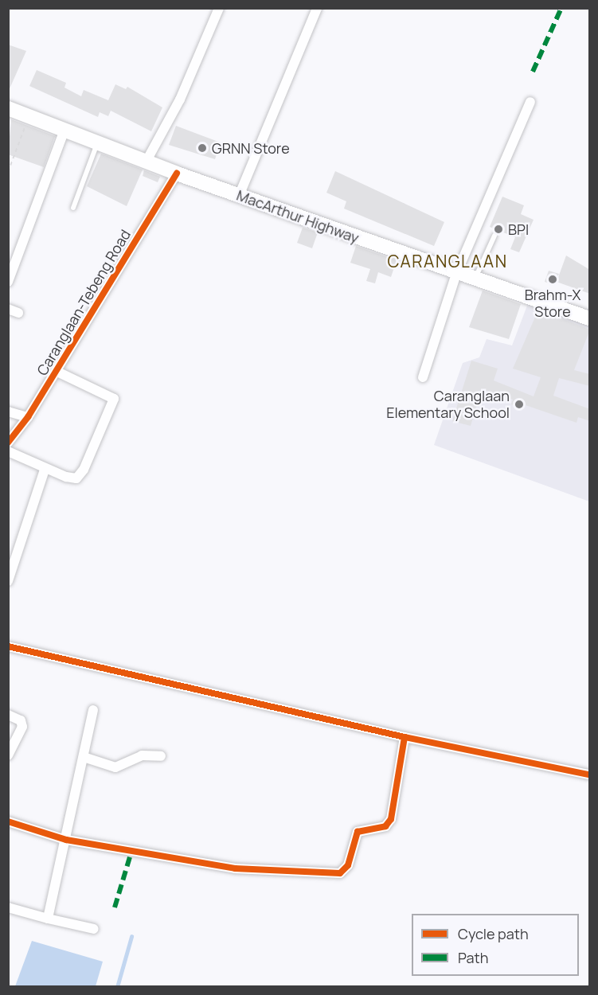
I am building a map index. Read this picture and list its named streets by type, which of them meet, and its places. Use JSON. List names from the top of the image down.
{
  "streets": {
    "main road": ["MacArthur Highway"],
    "street": ["Caranglaan-Tebeng Road"]
  },
  "crossings": [
    ["MacArthur Highway", "Caranglaan-Tebeng Road"]
  ],
  "districts": ["CARANGLAAN"],
  "places": [
    "GRNN Store",
    "BPI",
    "Brahm-X Store",
    "Caranglaan Elementary School"
  ],
  "legend": ["Cycle path", "Path"]
}
